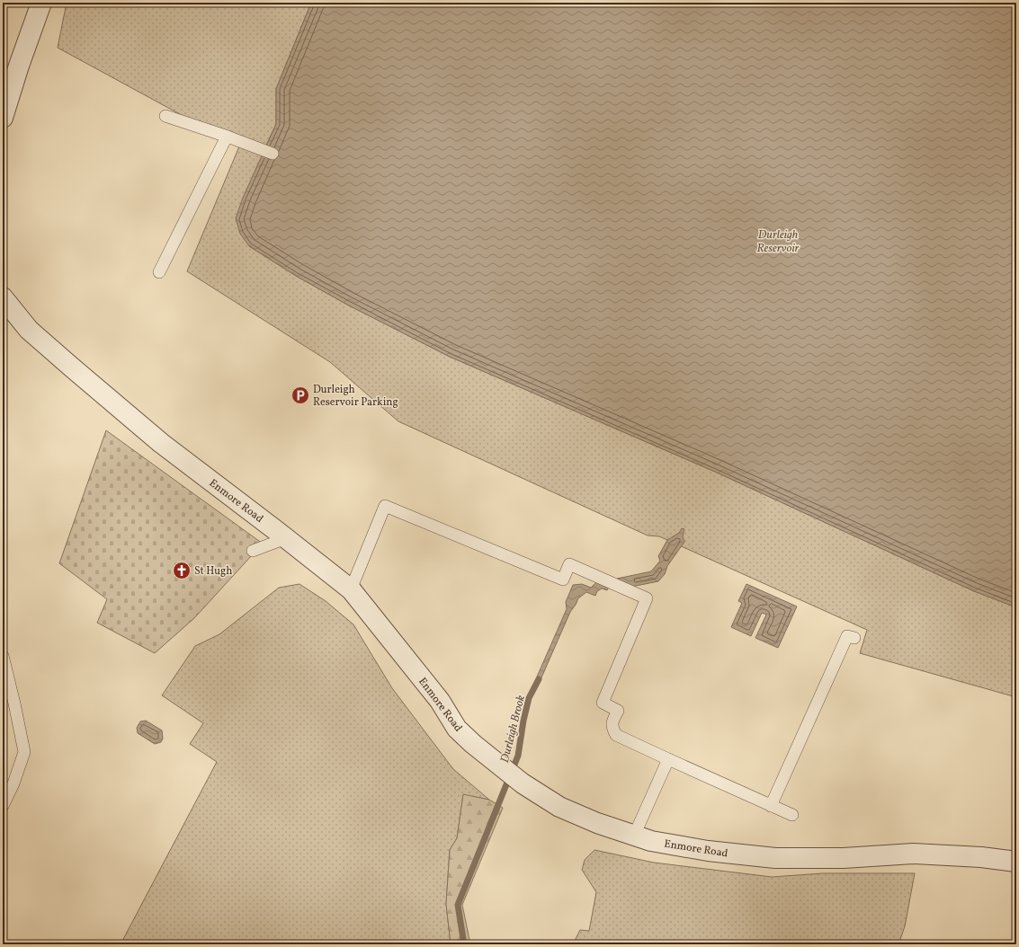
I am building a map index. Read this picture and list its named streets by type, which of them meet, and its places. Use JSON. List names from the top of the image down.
{
  "streets": {
    "street": ["Enmore Road"]
  },
  "water": ["Durleigh Reservoir", "Durleigh Brook"],
  "places": {
    "parking": ["Durleigh Reservoir Parking"],
    "church": ["St Hugh"]
  }
}
